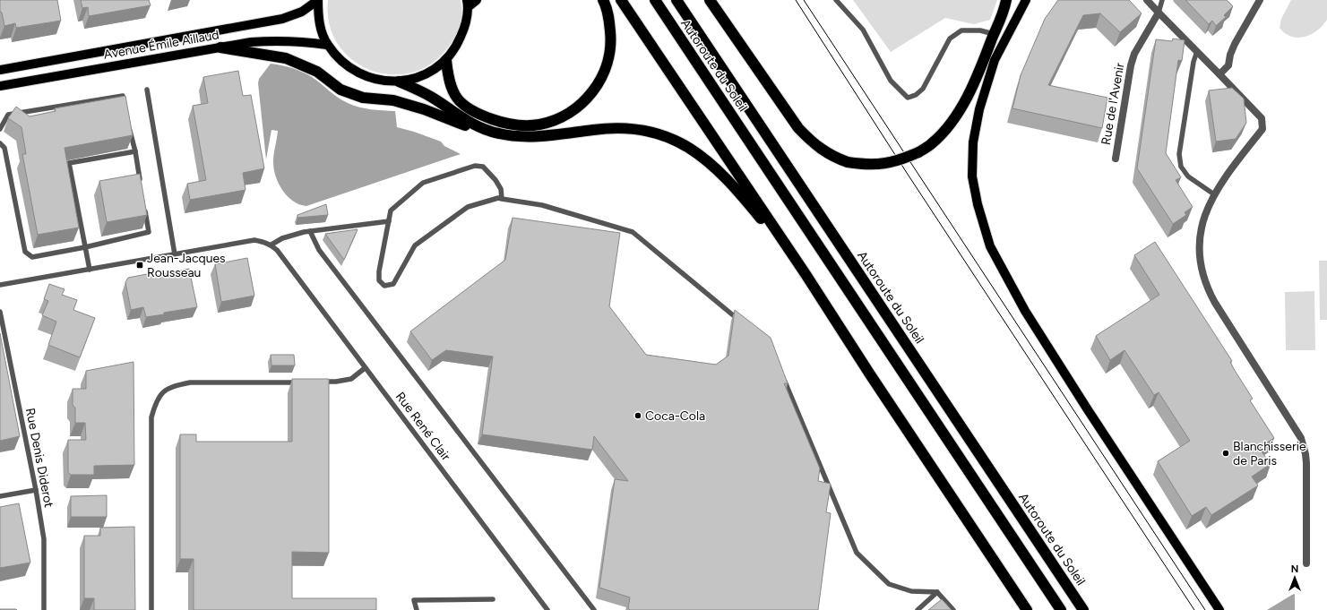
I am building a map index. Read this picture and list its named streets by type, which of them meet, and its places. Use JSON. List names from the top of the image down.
{
  "streets": {
    "highway": ["Autoroute du Soleil"],
    "main road": ["Avenue Émile Aillaud"],
    "street": ["Rue de l'Avenir"],
    "lane": ["Rue René Clair", "Rue Denis Diderot"]
  },
  "places": {
    "transit": ["Jean-Jacques Rousseau"],
    "other": ["Coca-Cola", "Blanchisserie de Paris"]
  },
  "north": "top"
}
